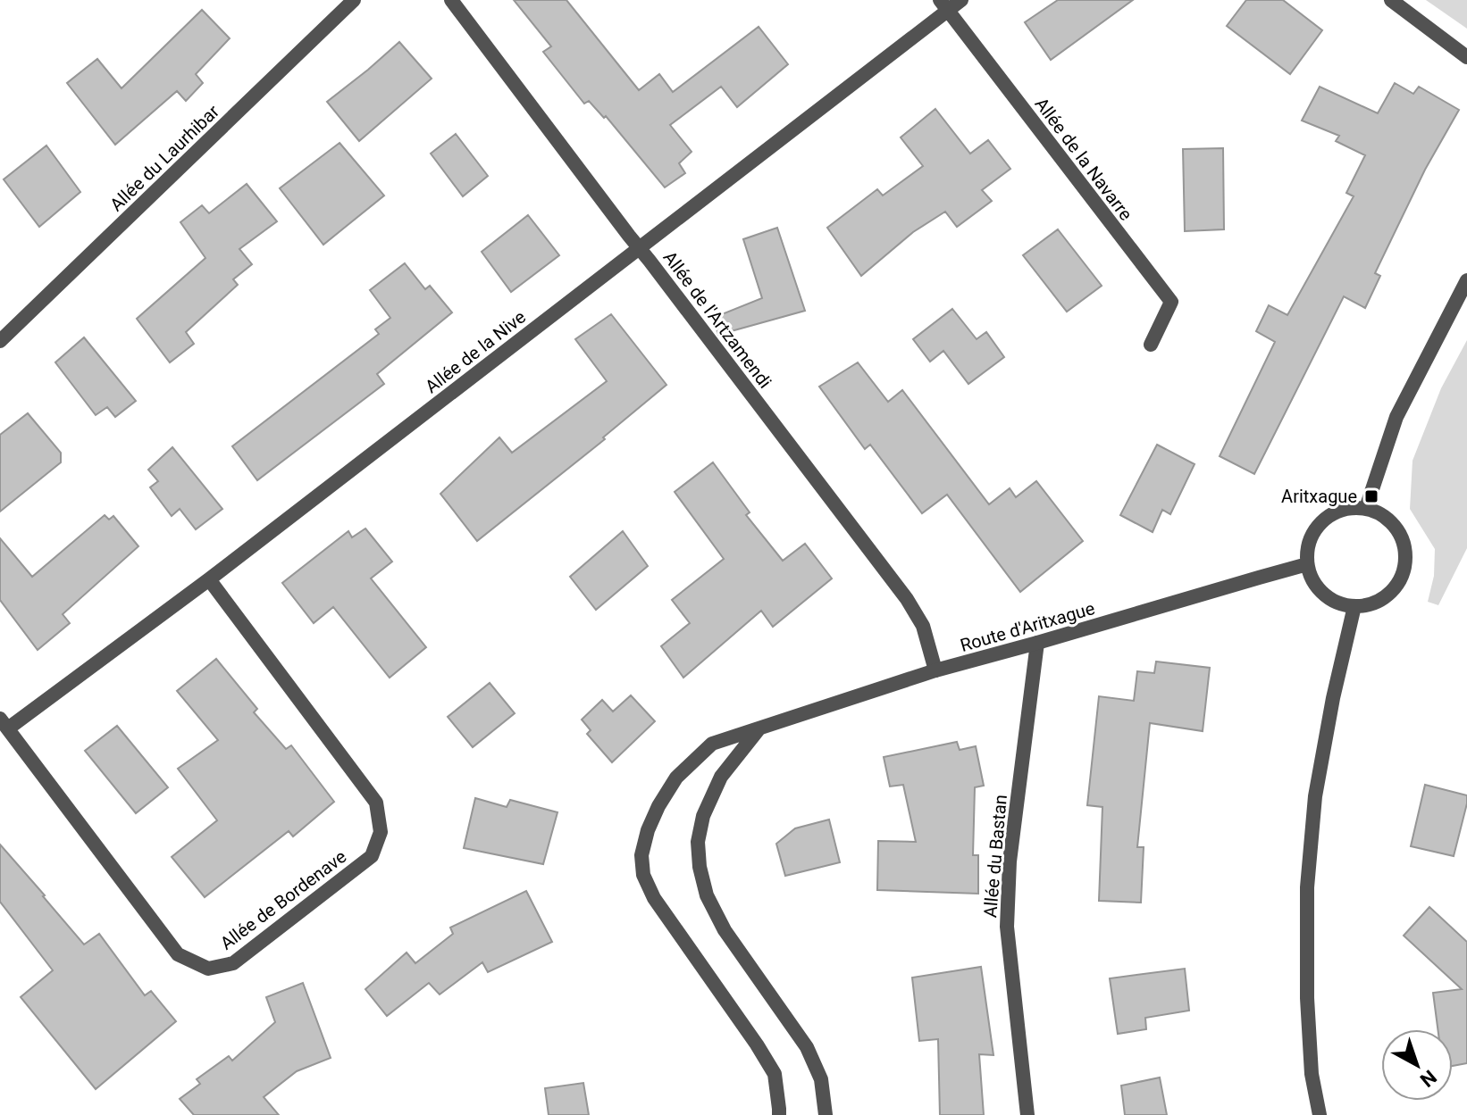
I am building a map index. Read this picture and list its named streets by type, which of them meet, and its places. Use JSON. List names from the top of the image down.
{
  "streets": {
    "street": [
      "Allée du Laurhibar",
      "Allée de la Navarre",
      "Allée de l'Artzamendi",
      "Allée de la Nive",
      "Route d'Aritxague",
      "Allée du Bastan",
      "Allée de Bordenave"
    ]
  },
  "crossings": [
    ["Allée de la Navarre", "Allée de la Nive"],
    ["Allée de l'Artzamendi", "Allée de la Nive"],
    ["Allée de l'Artzamendi", "Route d'Aritxague"],
    ["Allée de la Nive", "Allée de Bordenave"],
    ["Route d'Aritxague", "Allée du Bastan"]
  ],
  "places": {
    "transit": ["Aritxague"]
  },
  "north": "bottom right"
}
